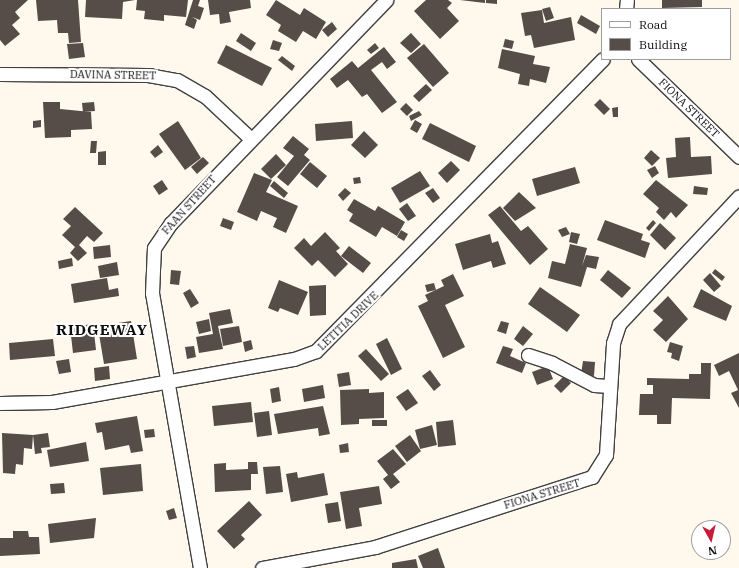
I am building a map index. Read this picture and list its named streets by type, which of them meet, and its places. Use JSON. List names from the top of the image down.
{
  "streets": {
    "street": [
      "DAVINA STREET",
      "FIONA STREET",
      "FAAN STREET",
      "LETITIA DRIVE"
    ]
  },
  "crossings": [
    ["DAVINA STREET", "FAAN STREET"],
    ["FAAN STREET", "LETITIA DRIVE"]
  ],
  "districts": ["RIDGEWAY"],
  "legend": ["Road", "Building"],
  "north": "bottom"
}
